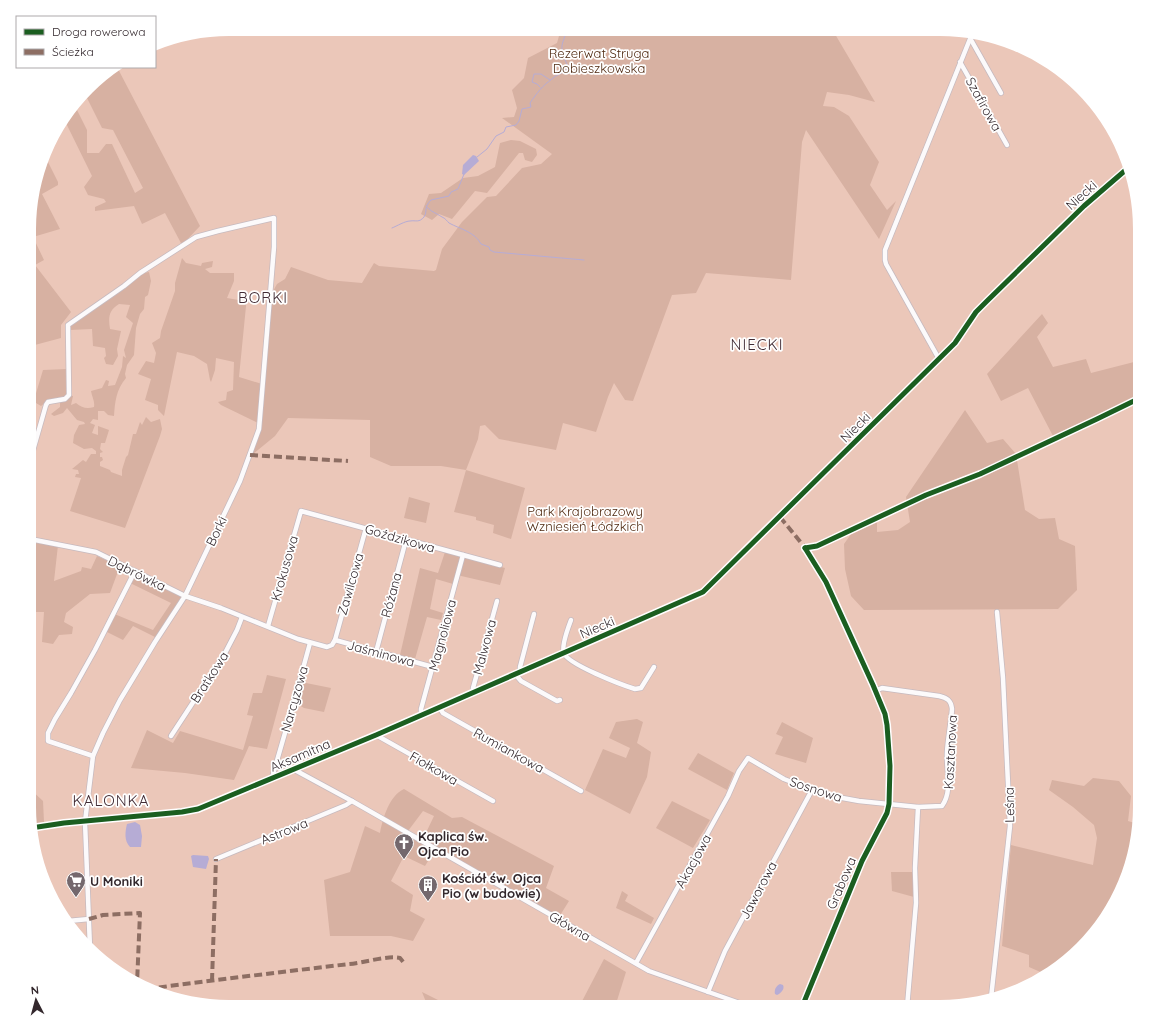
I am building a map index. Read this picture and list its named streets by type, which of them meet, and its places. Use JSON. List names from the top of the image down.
{
  "streets": {
    "street": [
      "Szafirowa",
      "Niecki",
      "Borki",
      "Goździkowa",
      "Krokusowa",
      "Dąbrówka",
      "Zawilcowa",
      "Różana",
      "Magnoliowa",
      "Malwowa",
      "Jaśminowa",
      "Bratkowa",
      "Narcyzowa",
      "Rumiankowa",
      "Kasztanowa",
      "Aksamitna",
      "Fiołkowa",
      "Sosnowa",
      "Leśna",
      "Astrowa",
      "Akacjowa",
      "Grabowa",
      "Jaworowa",
      "Główna"
    ]
  },
  "crossings": [
    ["Niecki", "Aksamitna"],
    ["Borki", "Dąbrówka"],
    ["Borki", "Aksamitna"],
    ["Goździkowa", "Krokusowa"],
    ["Goździkowa", "Zawilcowa"],
    ["Goździkowa", "Różana"],
    ["Goździkowa", "Magnoliowa"],
    ["Krokusowa", "Jaśminowa"],
    ["Dąbrówka", "Jaśminowa"],
    ["Dąbrówka", "Bratkowa"],
    ["Zawilcowa", "Jaśminowa"],
    ["Różana", "Jaśminowa"],
    ["Magnoliowa", "Jaśminowa"],
    ["Magnoliowa", "Aksamitna"],
    ["Malwowa", "Aksamitna"],
    ["Jaśminowa", "Bratkowa"],
    ["Jaśminowa", "Narcyzowa"],
    ["Narcyzowa", "Aksamitna"],
    ["Rumiankowa", "Aksamitna"],
    ["Kasztanowa", "Sosnowa"],
    ["Kasztanowa", "Grabowa"],
    ["Aksamitna", "Fiołkowa"],
    ["Aksamitna", "Główna"],
    ["Sosnowa", "Akacjowa"],
    ["Sosnowa", "Grabowa"],
    ["Sosnowa", "Jaworowa"],
    ["Astrowa", "Główna"],
    ["Akacjowa", "Główna"],
    ["Jaworowa", "Główna"]
  ],
  "districts": ["BORKI", "NIECKI", "KALONKA"],
  "parks": ["Rezerwat Struga Dobieszkowska", "Park Krajobrazowy Wzniesień Łódzkich"],
  "places": {
    "church": ["Kaplica św. Ojca Pio"],
    "supermarket": ["U Moniki"],
    "building": ["Kościół św. Ojca Pio (w budowie)"]
  },
  "legend": ["Droga rowerowa", "Ścieżka"],
  "north": "top"
}
